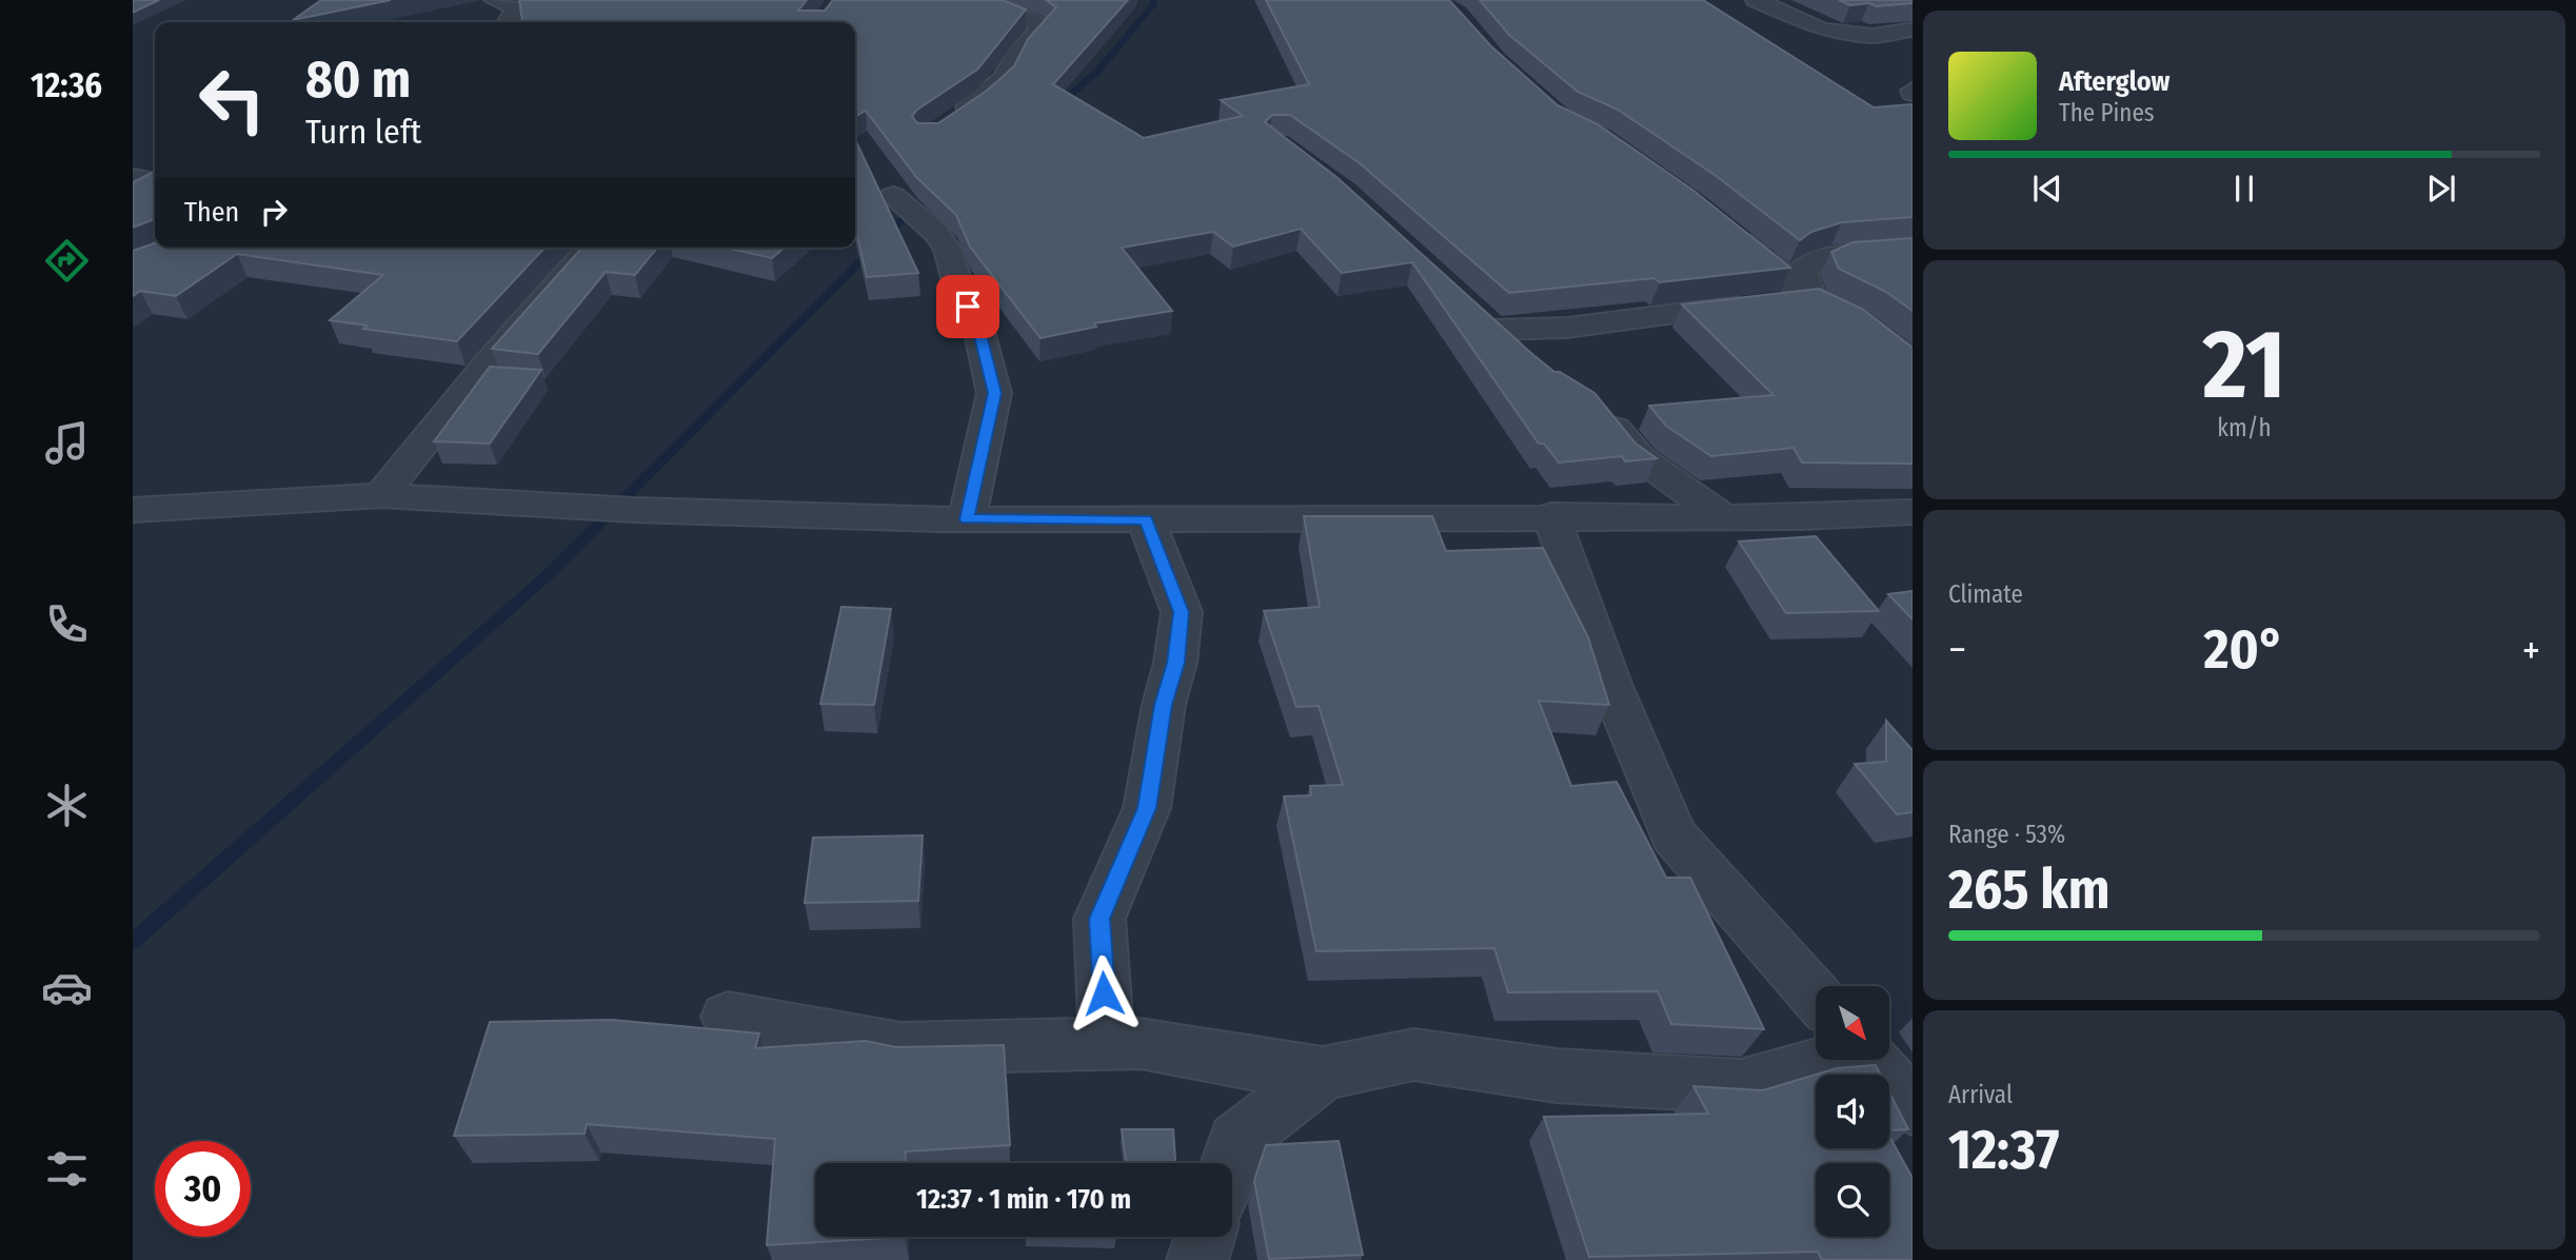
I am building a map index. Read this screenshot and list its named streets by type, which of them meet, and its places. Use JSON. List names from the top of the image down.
{
  "north": "bottom right",
  "page": {
    "tabs": "12:36",
    "turn": ["80 m", "Turn left"],
    "song": ["Afterglow", "The Pines"],
    "then": "Then",
    "tile": [
      ["21", "km/h"],
      "Climate",
      ["Range · 53%", "265 km"],
      ["Arrival", "12:37"]
    ],
    "heat": ["−", "20°", "+"],
    "limit": "30",
    "trip": "12:37 · 1 min · 170 m"
  }
}
